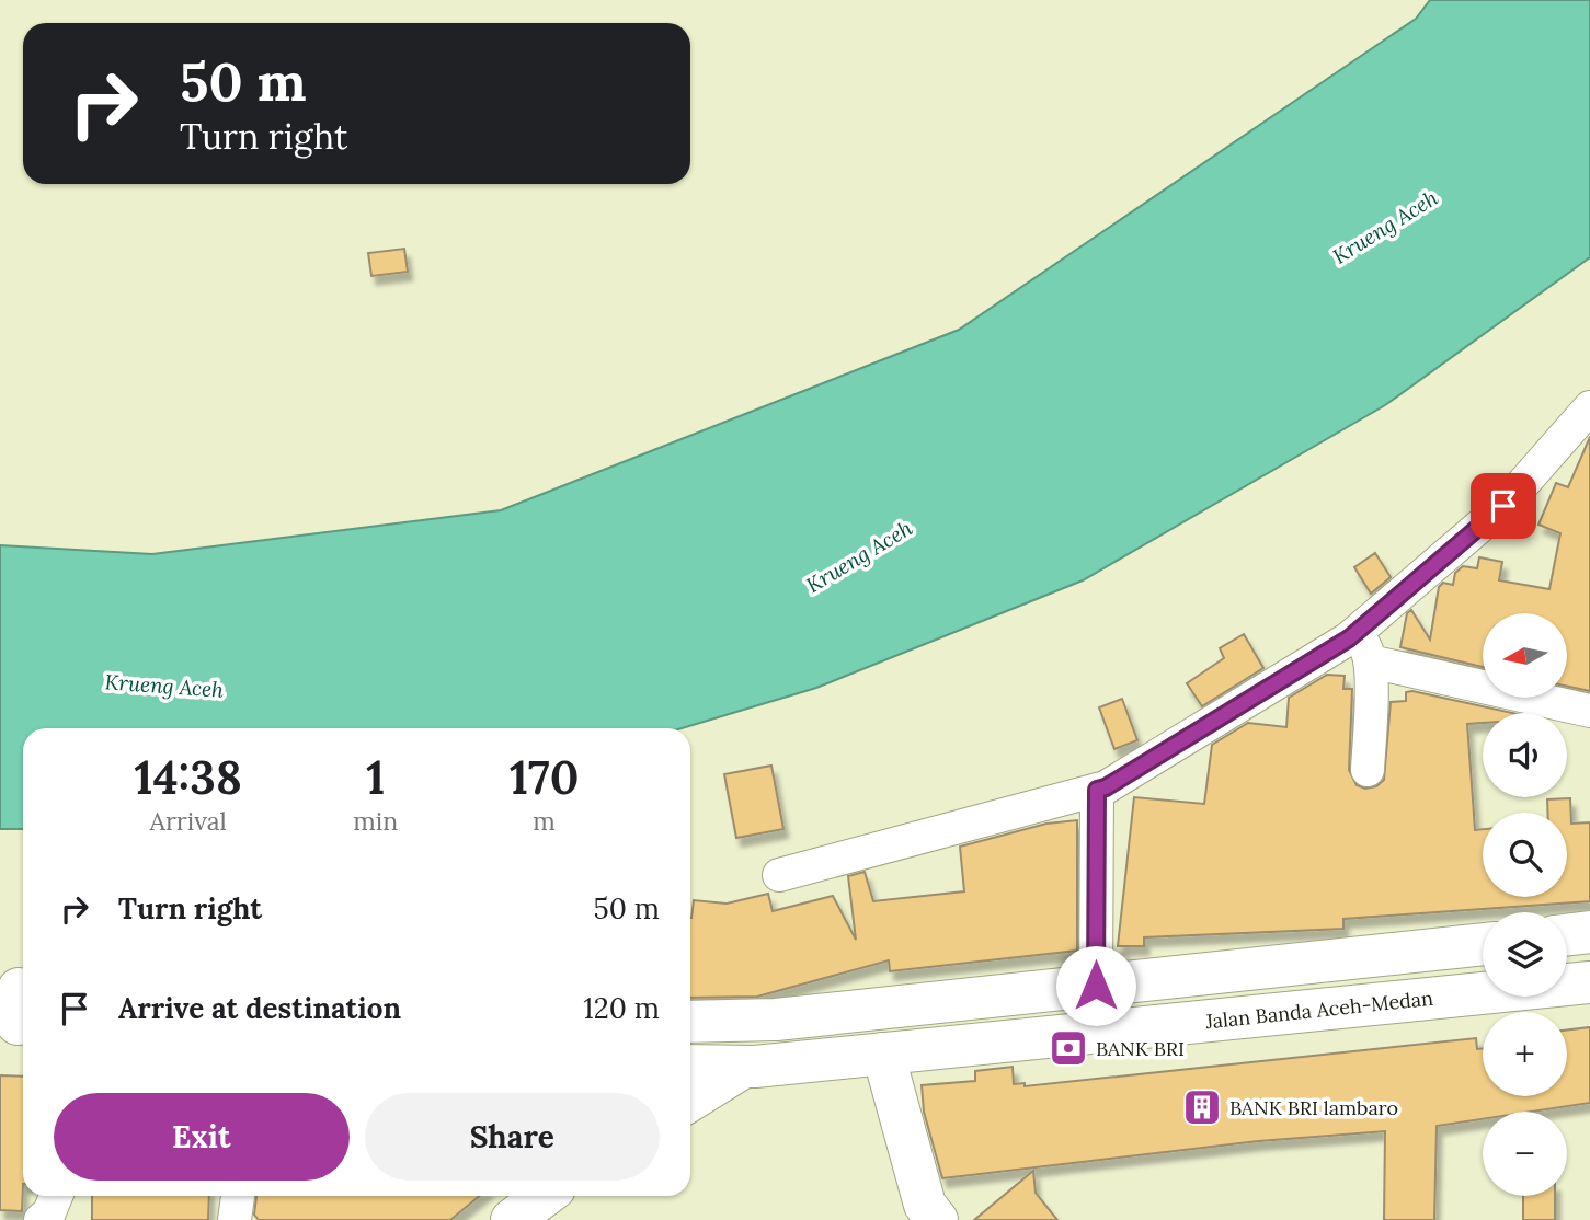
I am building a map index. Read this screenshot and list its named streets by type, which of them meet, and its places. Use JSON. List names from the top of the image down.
{
  "streets": {
    "main road": ["Jalan Banda Aceh-Medan"]
  },
  "water": ["Krueng Aceh"],
  "places": {
    "bank": ["BANK BRI"],
    "building": ["BANK BRI lambaro"]
  },
  "north": "left",
  "page": {
    "turn": ["50 m", "Turn right"],
    "map_buttons": ["+", "−"],
    "eta": [
      "14:38",
      "Arrival",
      "1",
      "min",
      "170",
      "m"
    ],
    "list": [
      {
        "name": "Turn right",
        "value": "50 m"
      },
      {
        "name": "Arrive at destination",
        "value": "120 m"
      }
    ],
    "buttons": ["Exit", "Share"]
  }
}
